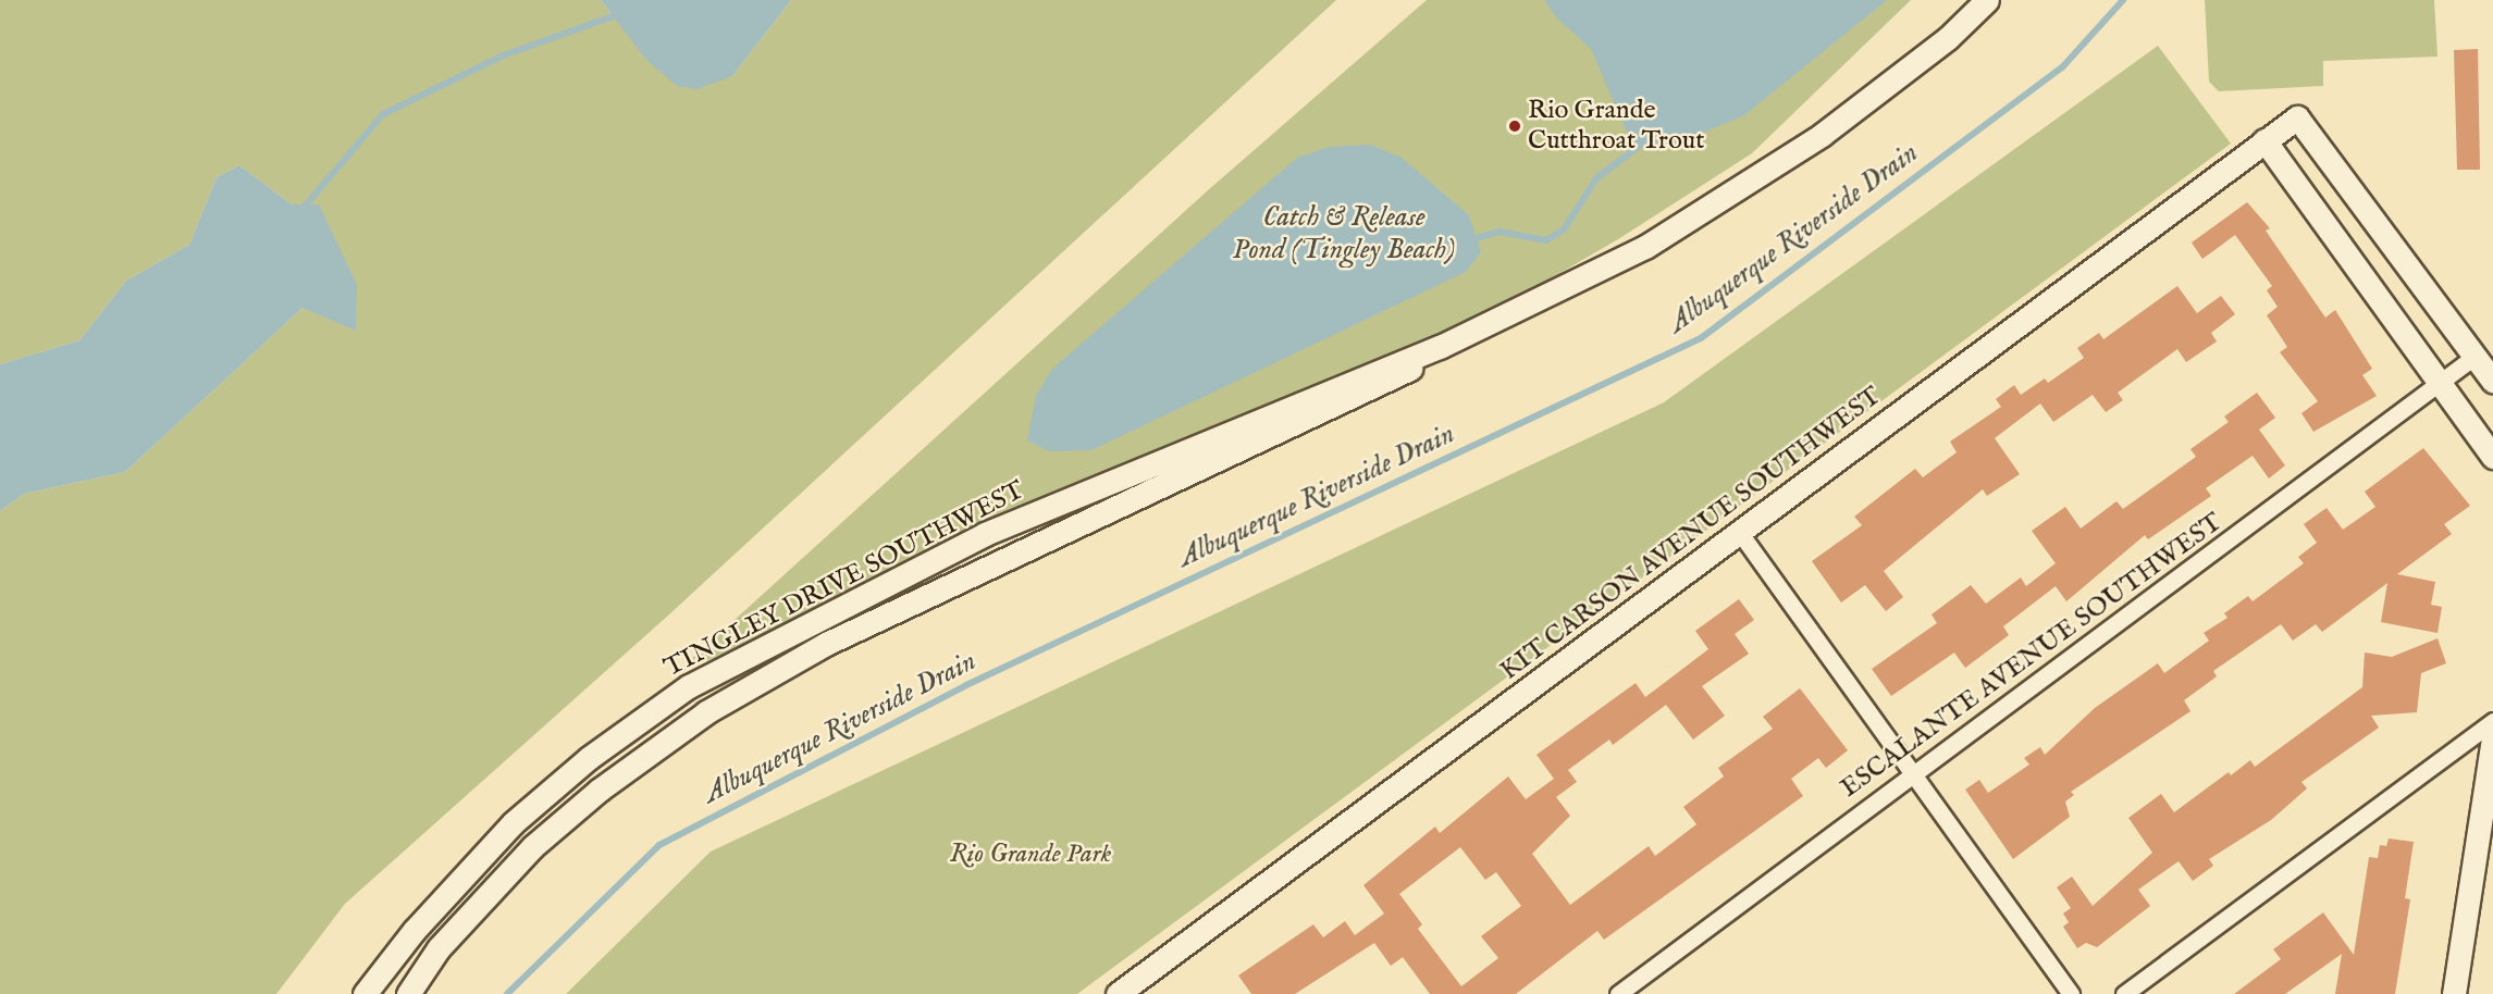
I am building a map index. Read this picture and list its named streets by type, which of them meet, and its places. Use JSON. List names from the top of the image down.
{
  "streets": {
    "street": ["KIT CARSON AVENUE SOUTHWEST", "TINGLEY DRIVE SOUTHWEST", "ESCALANTE AVENUE SOUTHWEST"]
  },
  "crossings": [
    ["KIT CARSON AVENUE SOUTHWEST", "ESCALANTE AVENUE SOUTHWEST"]
  ],
  "water": ["Catch & Release Pond (Tingley Beach)", "Albuquerque Riverside Drain"],
  "parks": ["Rio Grande Park"],
  "places": ["Rio Grande Cutthroat Trout"]
}
